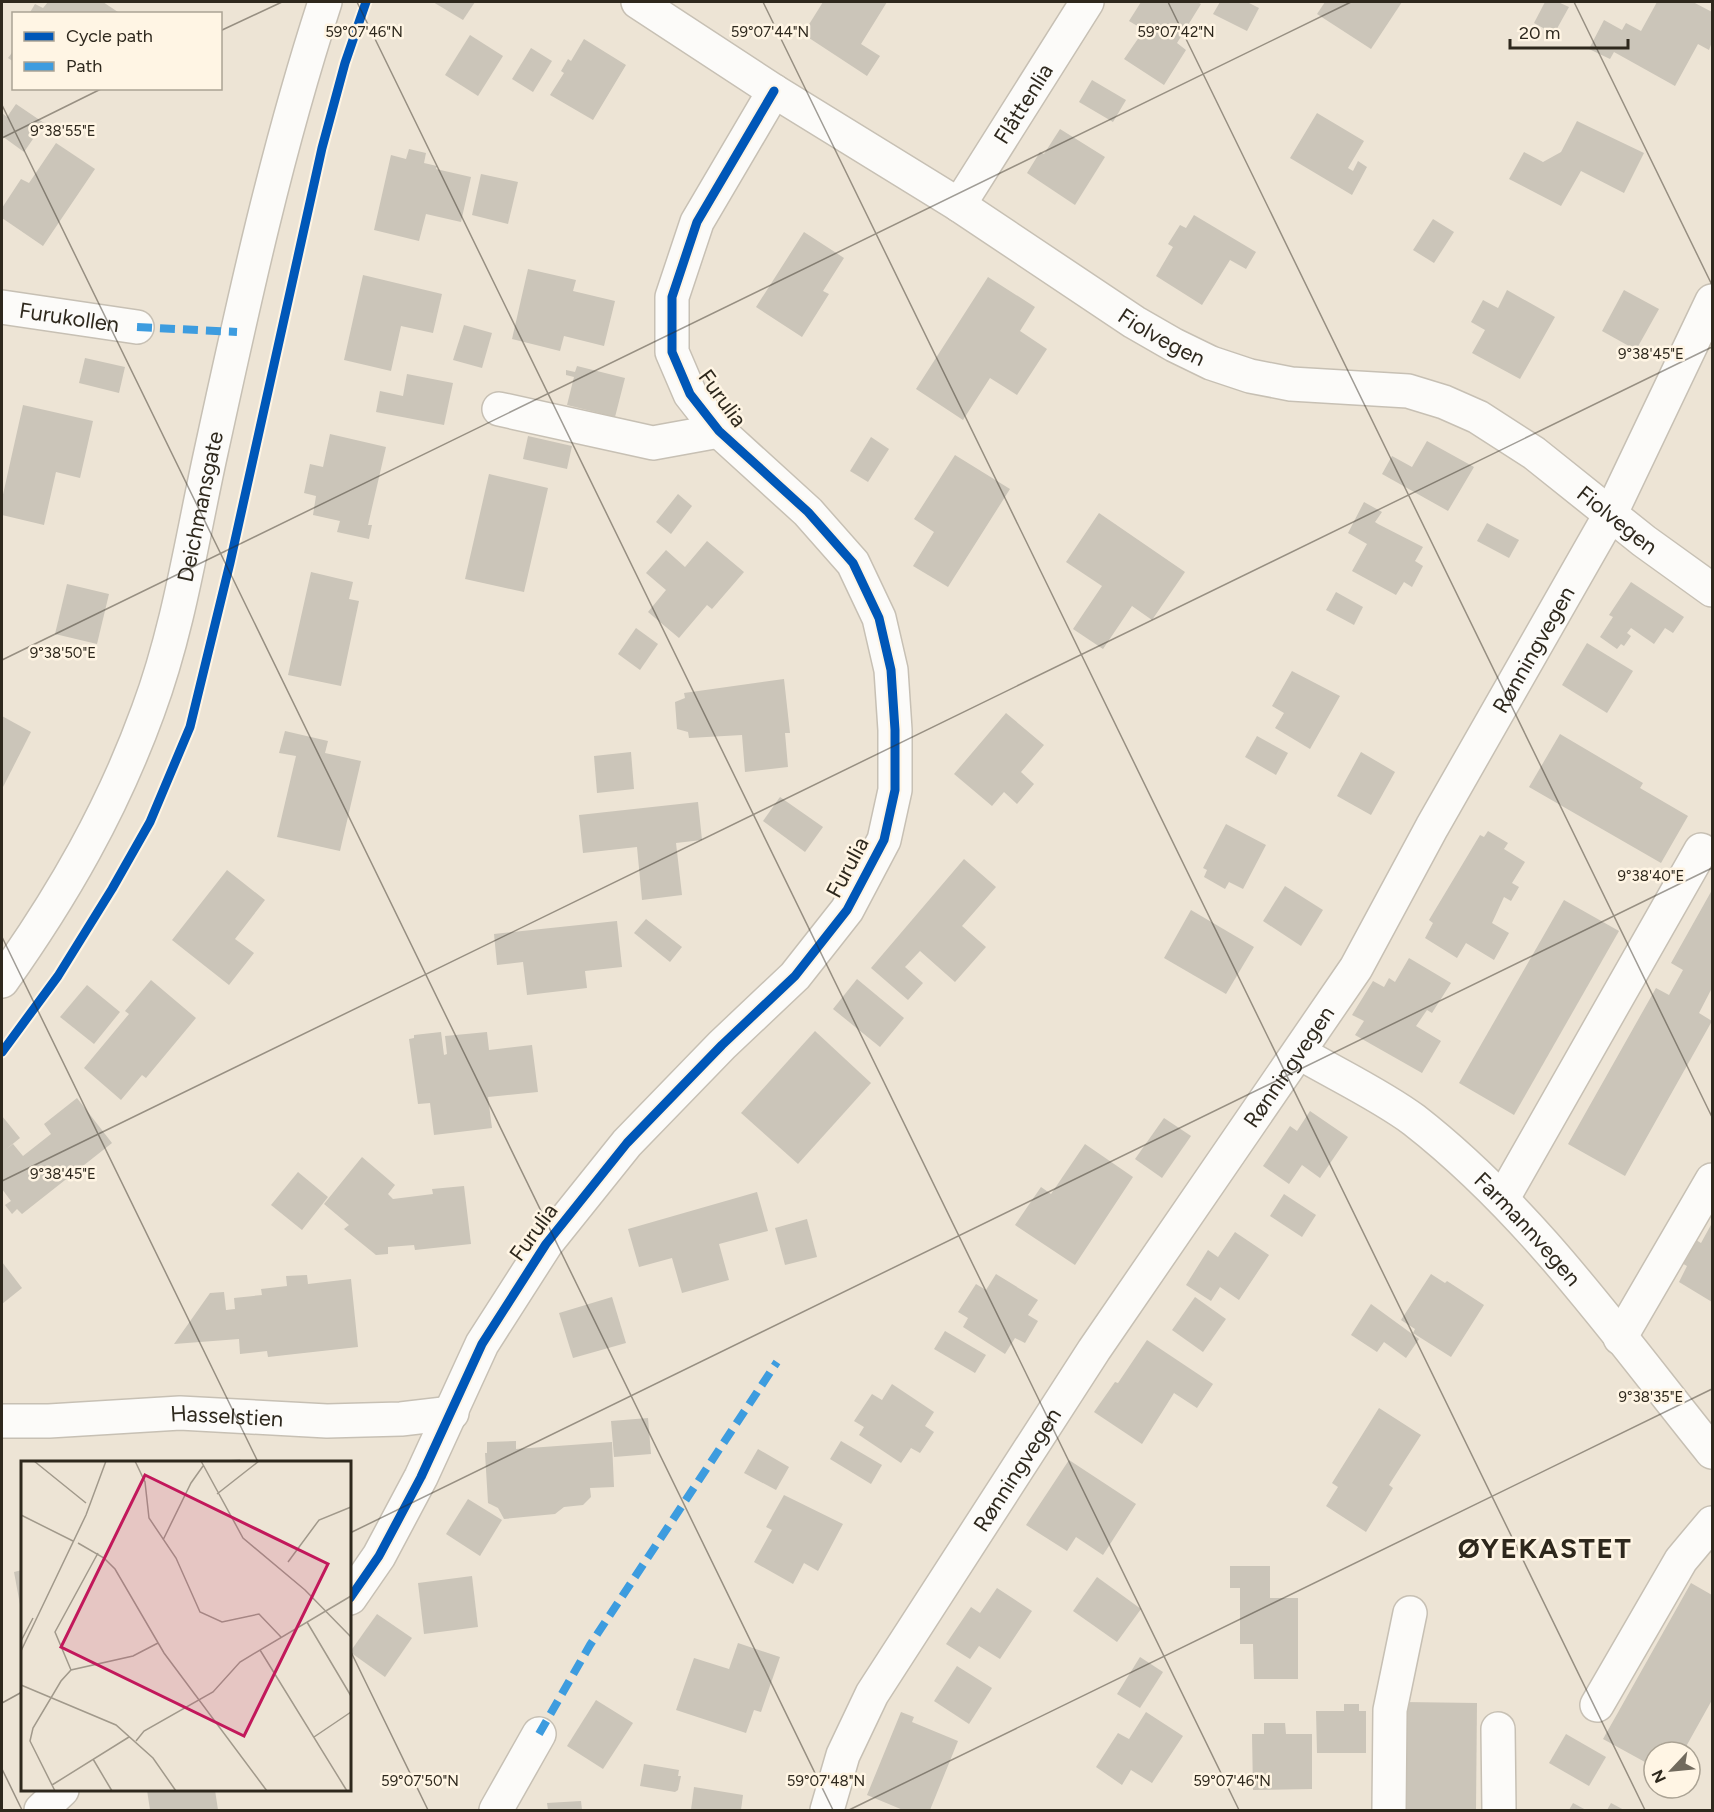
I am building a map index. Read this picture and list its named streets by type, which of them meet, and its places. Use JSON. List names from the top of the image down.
{
  "streets": {
    "street": [
      "Flåttenlia",
      "Furukollen",
      "Fiolvegen",
      "Furulia",
      "Deichmansgate",
      "Rønningvegen",
      "Farmannvegen",
      "Hasselstien"
    ]
  },
  "crossings": [
    ["Flåttenlia", "Fiolvegen"],
    ["Fiolvegen", "Furulia"],
    ["Fiolvegen", "Rønningvegen"],
    ["Furulia", "Hasselstien"],
    ["Rønningvegen", "Farmannvegen"]
  ],
  "districts": ["ØYEKASTET"],
  "legend": ["Cycle path", "Path"],
  "scale_bar": "20 m",
  "north": "bottom left",
  "coordinates": [
    "59°07'46\"N",
    "59°07'44\"N",
    "59°07'42\"N",
    "9°38'55\"E",
    "9°38'45\"E",
    "9°38'50\"E",
    "9°38'40\"E",
    "9°38'35\"E",
    "59°07'50\"N",
    "59°07'48\"N"
  ]
}
